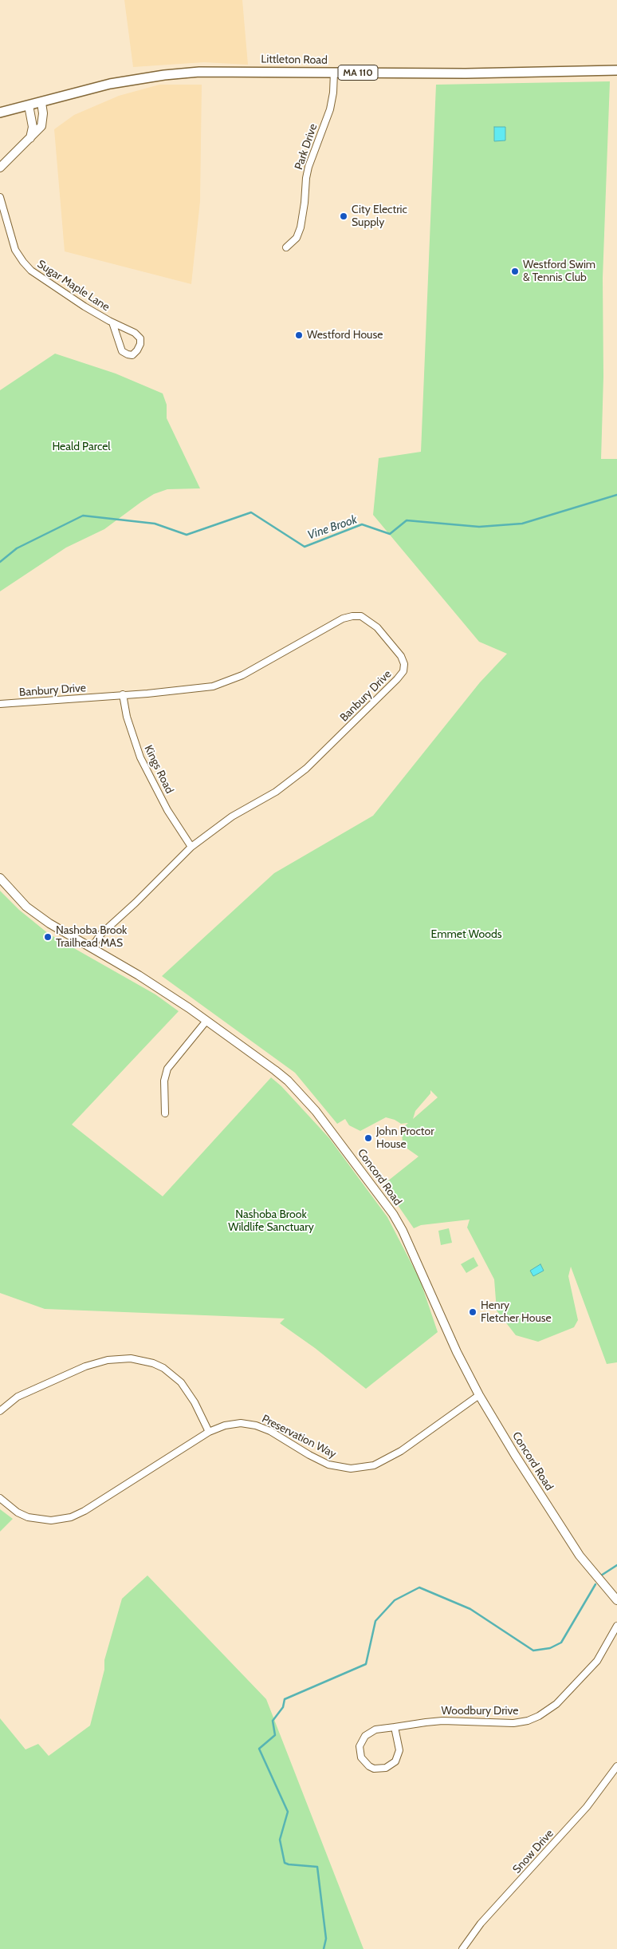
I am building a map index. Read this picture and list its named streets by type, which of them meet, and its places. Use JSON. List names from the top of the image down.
{
  "streets": {
    "main road": ["Littleton Road", "MA 110", "Concord Road"],
    "street": [
      "Park Drive",
      "Sugar Maple Lane",
      "Banbury Drive",
      "Kings Road",
      "Preservation Way",
      "Woodbury Drive",
      "Snow Drive"
    ]
  },
  "crossings": [
    ["Littleton Road", "Park Drive"],
    ["Banbury Drive", "Kings Road"],
    ["Banbury Drive", "Concord Road"],
    ["Concord Road", "Preservation Way"]
  ],
  "water": ["Vine Brook"],
  "parks": ["Heald Parcel", "Emmet Woods", "Nashoba Brook Wildlife Sanctuary"],
  "places": [
    "City Electric Supply",
    "Westford Swim & Tennis Club",
    "Westford House",
    "Nashoba Brook Trailhead MAS",
    "John Proctor House",
    "Henry Fletcher House"
  ]
}
